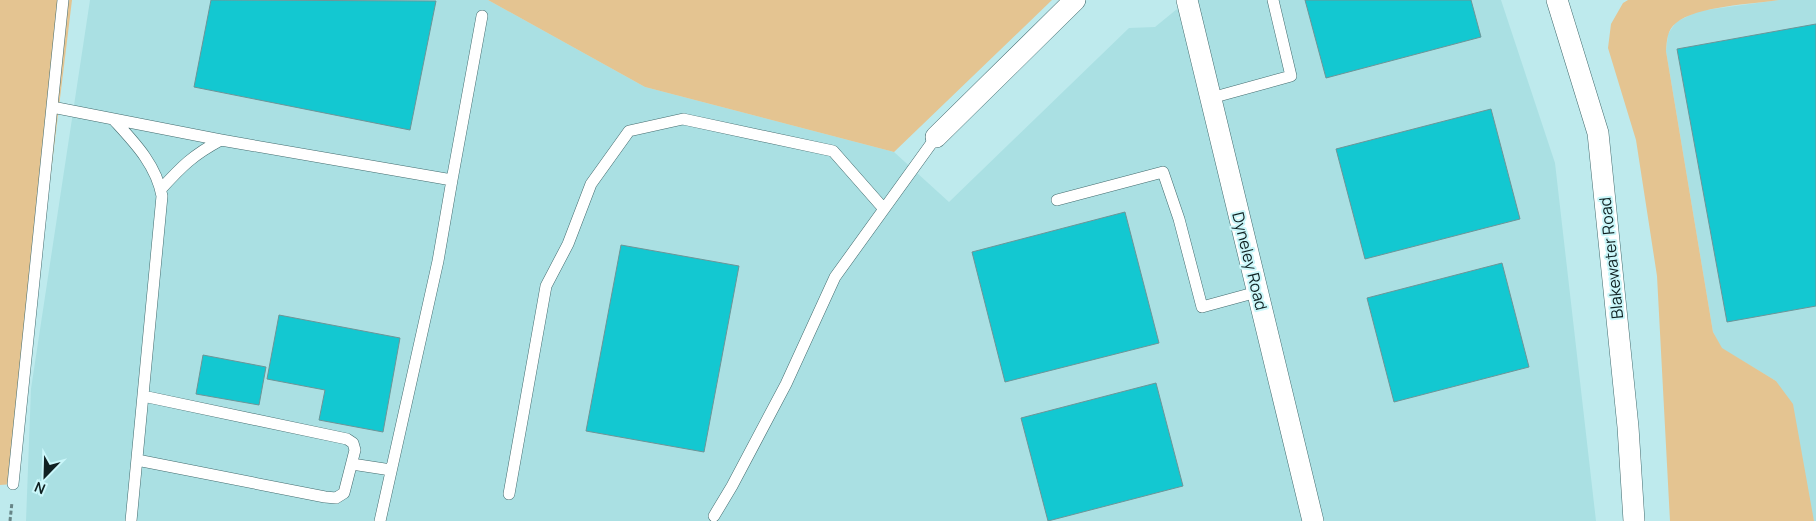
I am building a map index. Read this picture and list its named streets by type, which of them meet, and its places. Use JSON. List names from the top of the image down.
{
  "streets": {
    "street": ["Blakewater Road", "Dyneley Road"]
  },
  "north": "bottom left"
}
